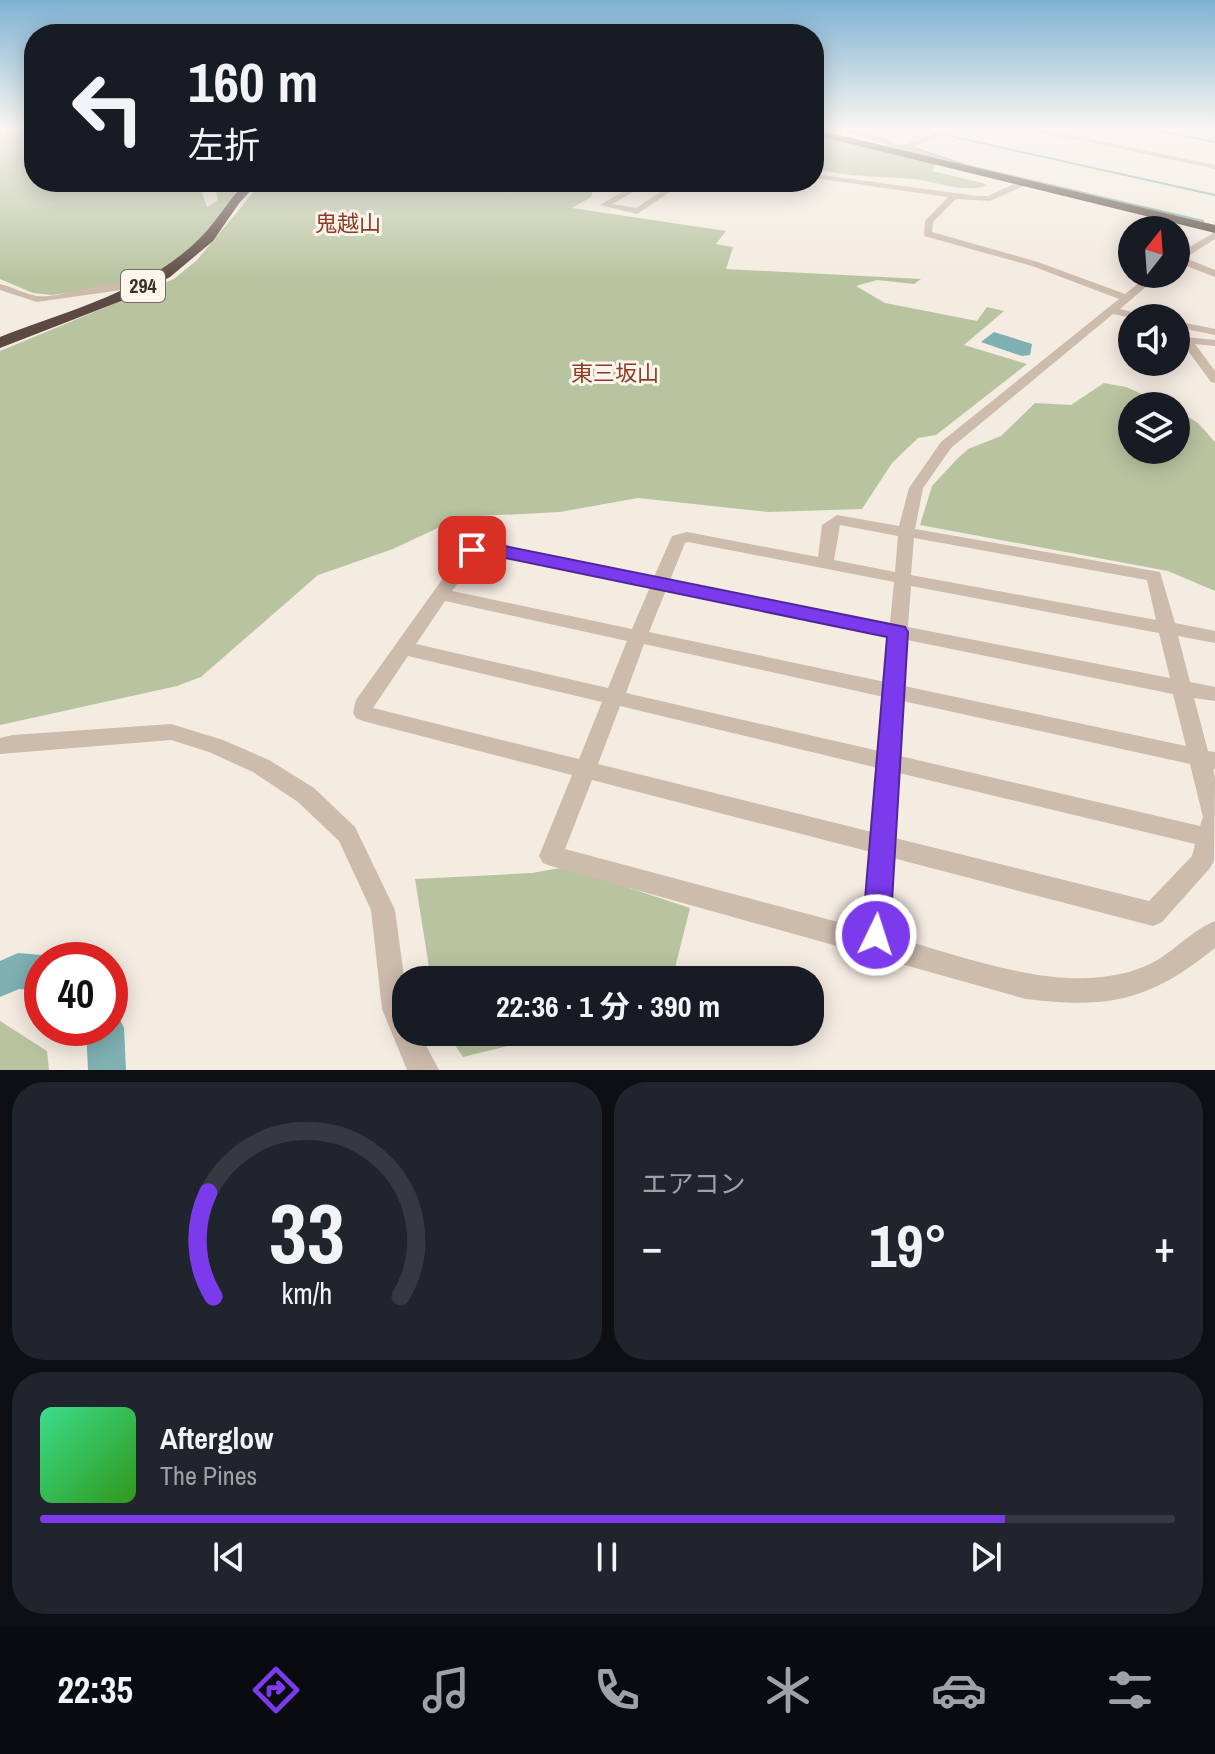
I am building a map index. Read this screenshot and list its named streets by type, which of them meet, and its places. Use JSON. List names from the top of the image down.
{
  "streets": {
    "highway": ["294"]
  },
  "districts": ["鬼越山", "東三坂山"],
  "north": "top",
  "page": {
    "turn": ["160 m", "左折"],
    "limit": "40",
    "trip": "22:36 · 1 分 · 390 m",
    "tile": "エアコン",
    "heat": ["−", "19°", "+"],
    "song": ["Afterglow", "The Pines"],
    "tabs": "22:35",
    "gauge": ["33", "km/h"]
  }
}
